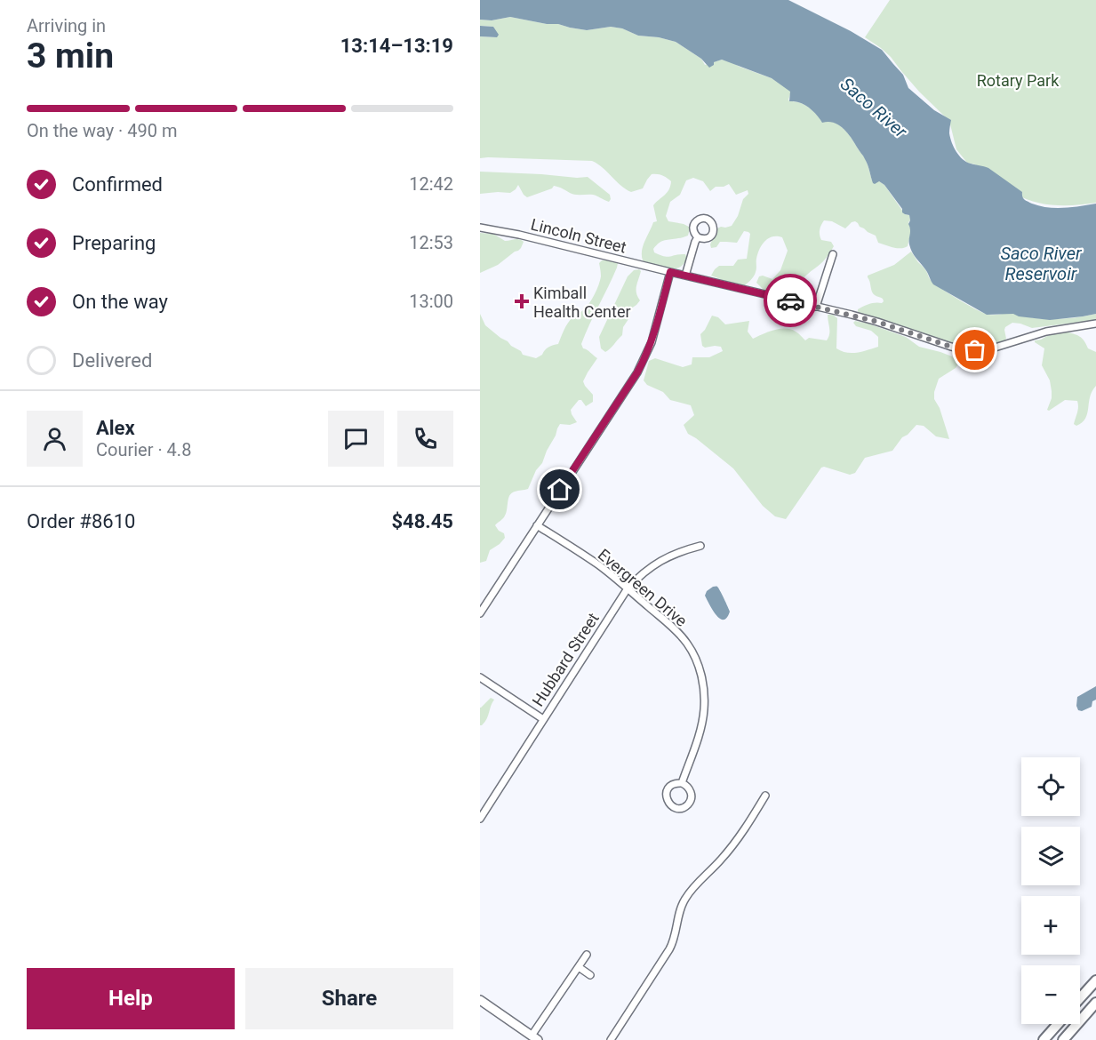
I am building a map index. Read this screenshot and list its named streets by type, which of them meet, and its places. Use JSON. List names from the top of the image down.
{
  "streets": {
    "street": ["Lincoln Street", "Evergreen Drive", "Hubbard Street"]
  },
  "crossings": [
    ["Evergreen Drive", "Hubbard Street"]
  ],
  "water": ["Saco River", "Saco River Reservoir"],
  "parks": ["Rotary Park"],
  "places": {
    "health": ["Kimball Health Center"]
  },
  "page": {
    "heading": ["3 min", "Arriving in", "13:14–13:19"],
    "panel": [
      "Alex",
      "Courier · 4.8",
      "Order #8610",
      "$48.45"
    ],
    "bar": "On the way · 490 m",
    "list": [
      ["Confirmed", "12:42"],
      ["Preparing", "12:53"],
      ["On the way", "13:00"],
      "Delivered"
    ],
    "map_buttons": ["+", "−"],
    "buttons": ["Help", "Share"]
  }
}
